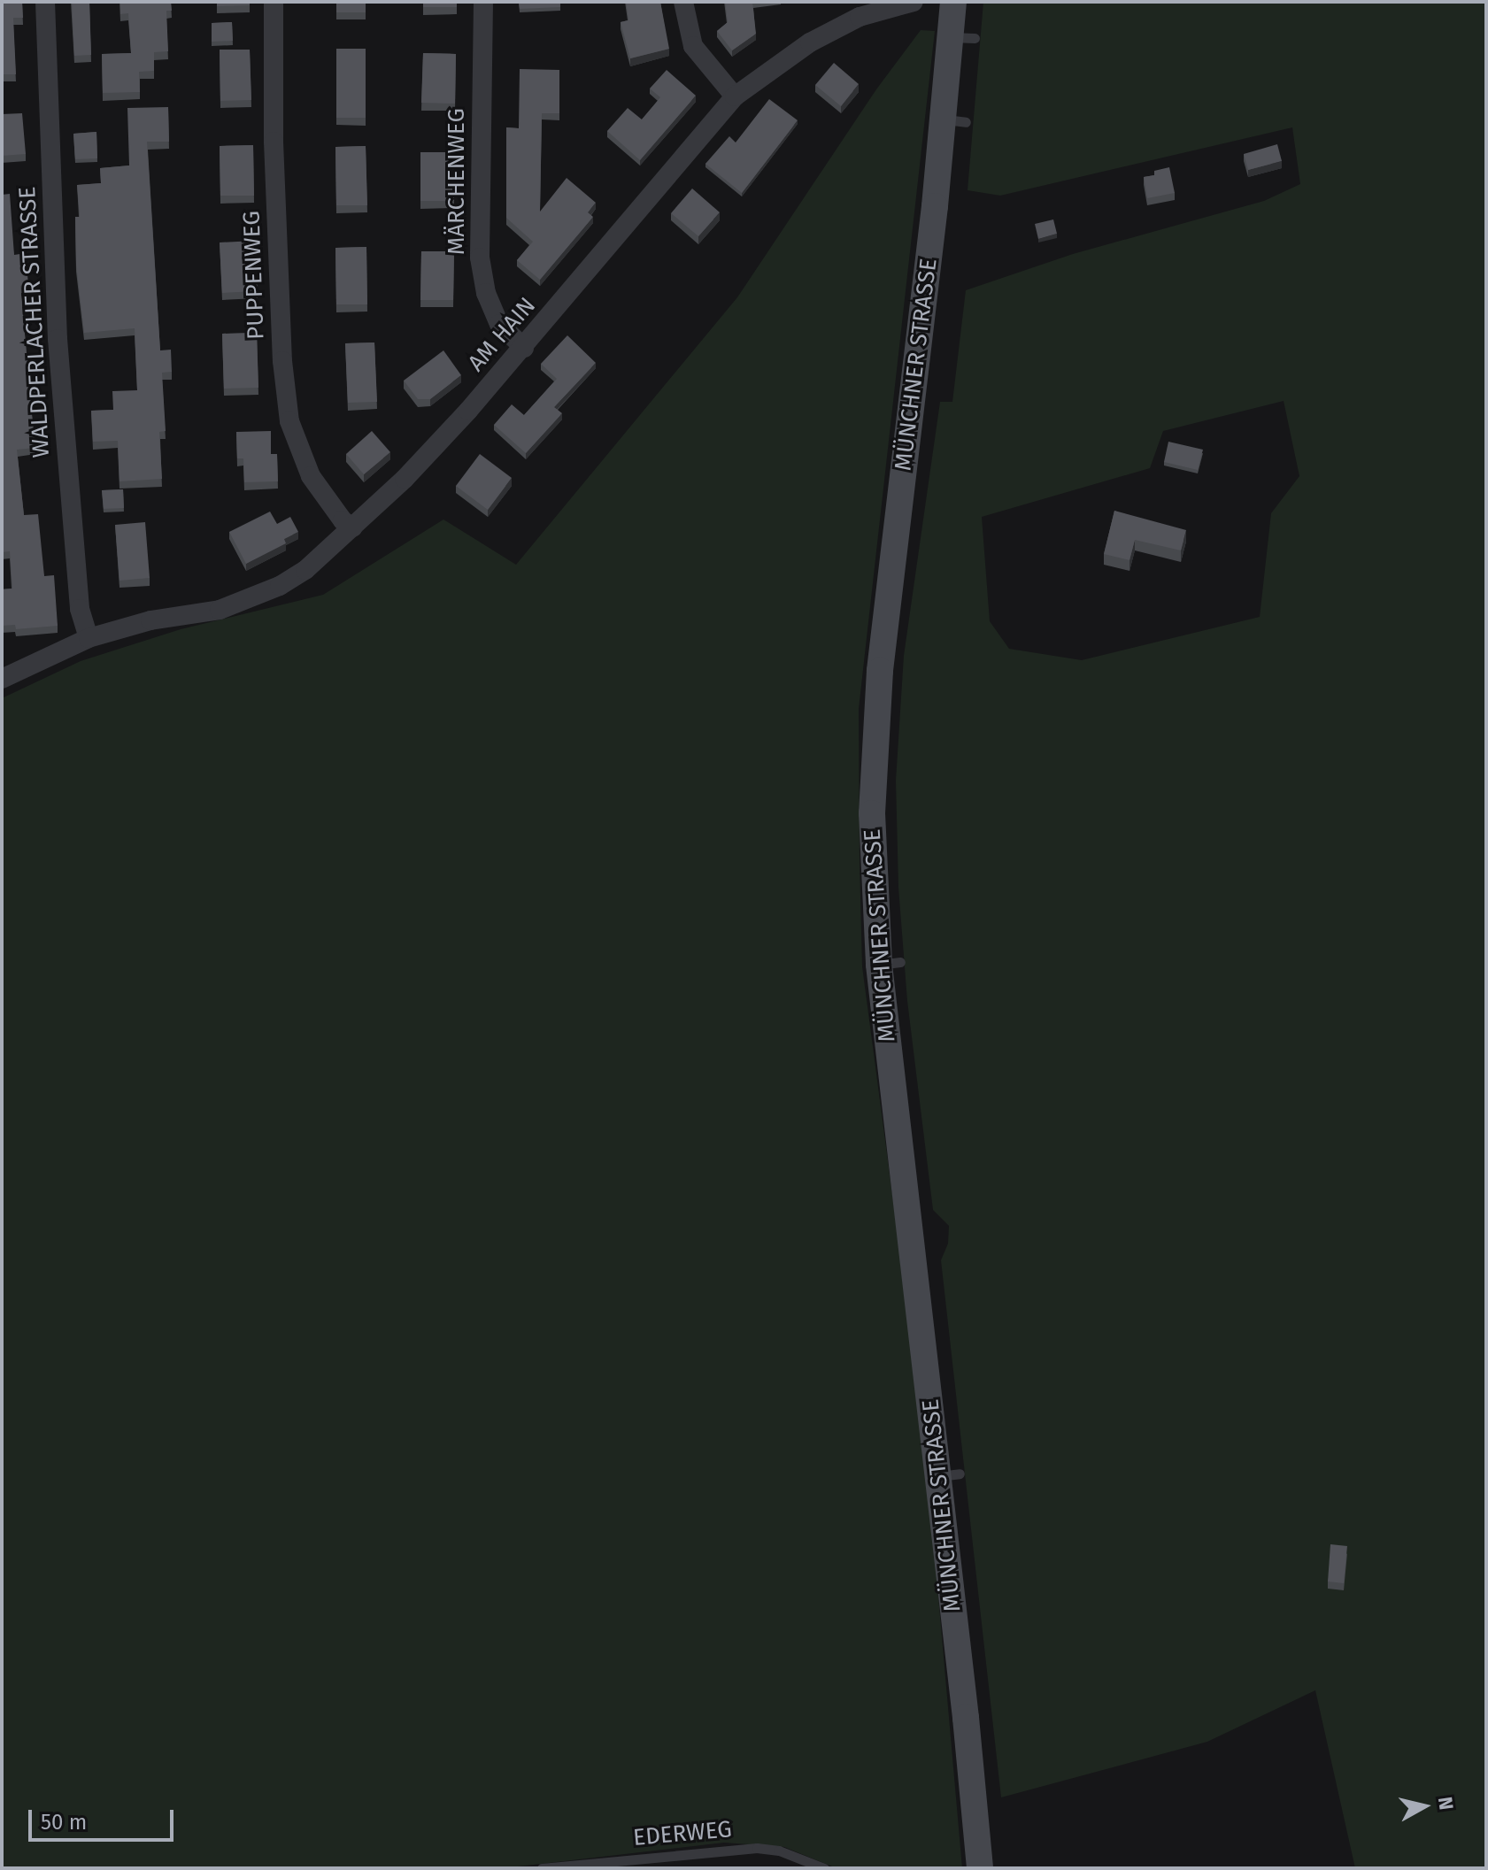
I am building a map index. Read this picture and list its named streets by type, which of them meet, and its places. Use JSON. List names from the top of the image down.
{
  "streets": {
    "main road": ["MÜNCHNER STRASSE"],
    "street": [
      "MÄRCHENWEG",
      "PUPPENWEG",
      "WALDPERLACHER STRASSE",
      "AM HAIN"
    ],
    "lane": ["EDERWEG"]
  },
  "crossings": [
    ["MÄRCHENWEG", "AM HAIN"],
    ["PUPPENWEG", "AM HAIN"],
    ["WALDPERLACHER STRASSE", "AM HAIN"]
  ],
  "scale_bar": "50 m",
  "north": "right"
}
